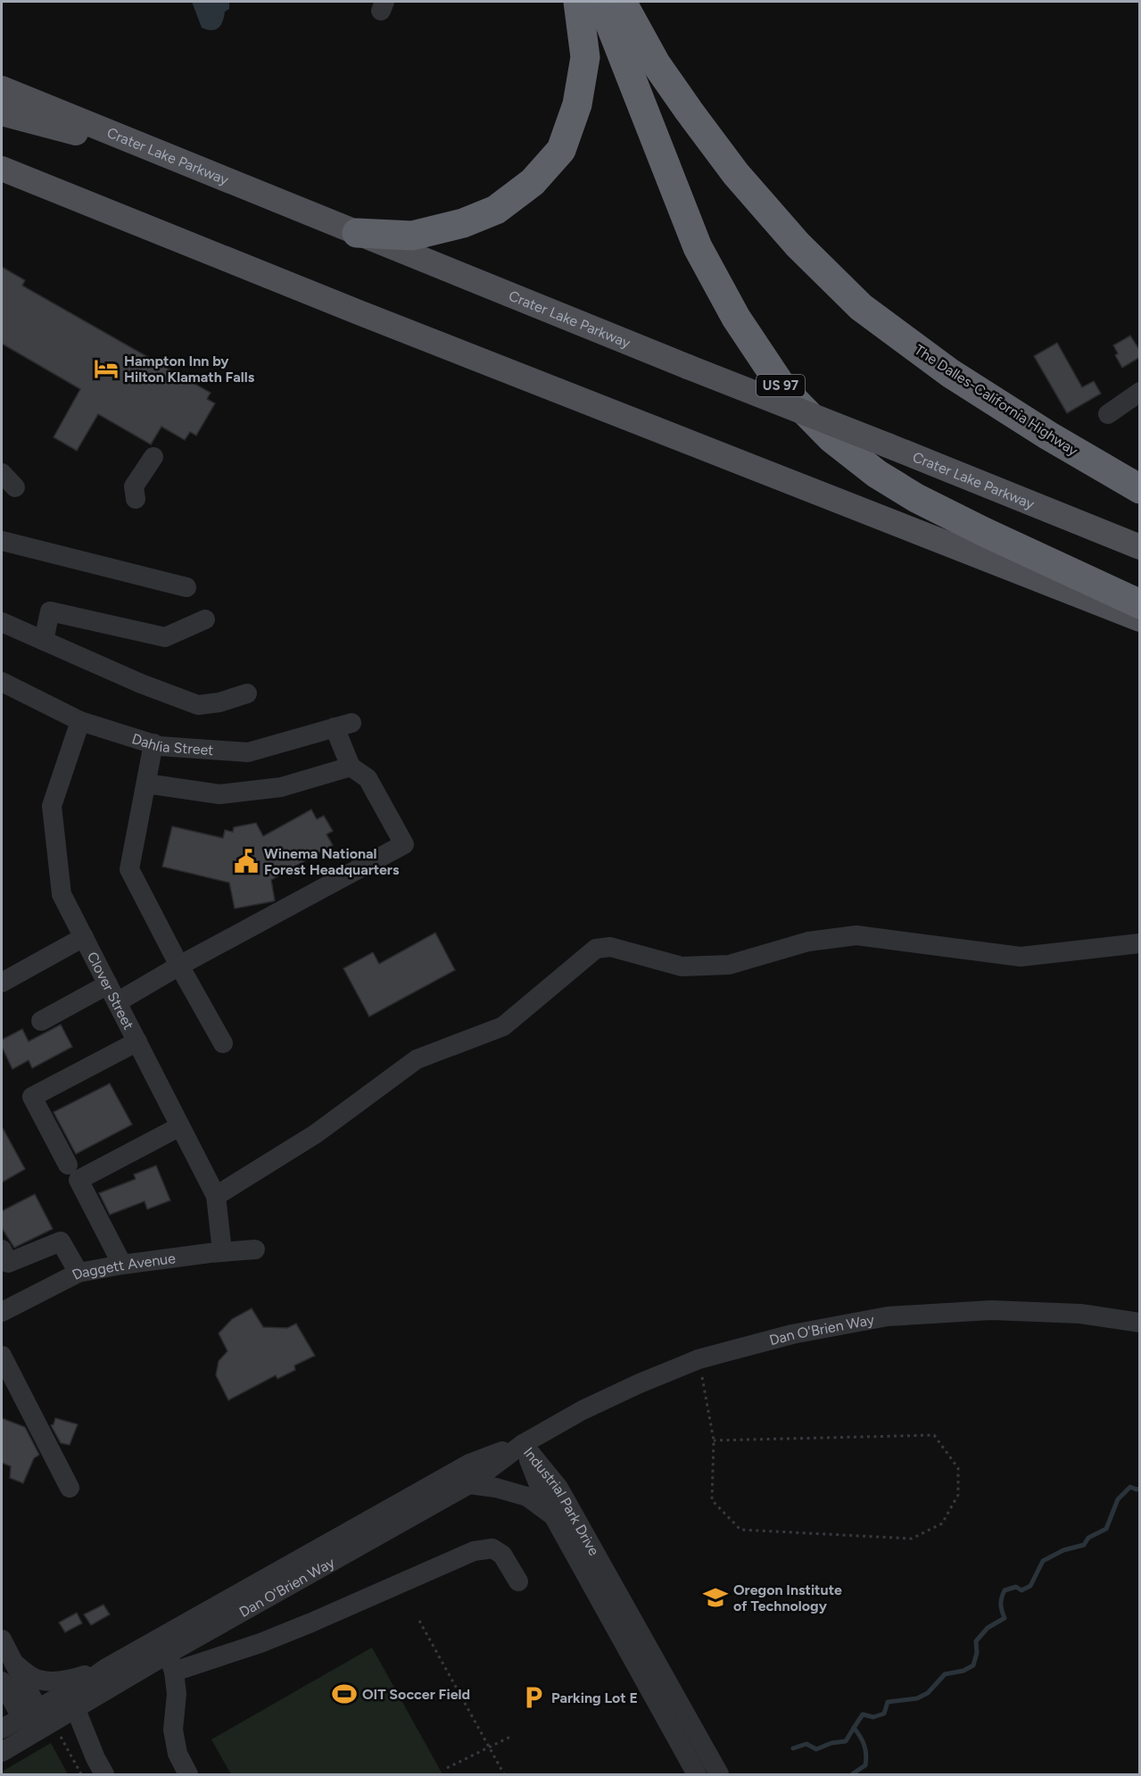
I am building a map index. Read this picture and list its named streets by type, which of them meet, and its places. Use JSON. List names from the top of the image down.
{
  "streets": {
    "highway": ["US 97", "The Dalles-California Highway"],
    "main road": ["Crater Lake Parkway"],
    "street": [
      "Dahlia Street",
      "Clover Street",
      "Daggett Avenue",
      "Dan O'Brien Way",
      "Industrial Park Drive"
    ]
  },
  "crossings": [
    ["Dahlia Street", "Clover Street"],
    ["Clover Street", "Daggett Avenue"],
    ["Dan O'Brien Way", "Industrial Park Drive"]
  ],
  "places": {
    "hotel": ["Hampton Inn by Hilton Klamath Falls"],
    "public building": ["Winema National Forest Headquarters"],
    "school or university": ["Oregon Institute of Technology"],
    "sports": ["OIT Soccer Field"],
    "parking": ["Parking Lot E"]
  }
}
